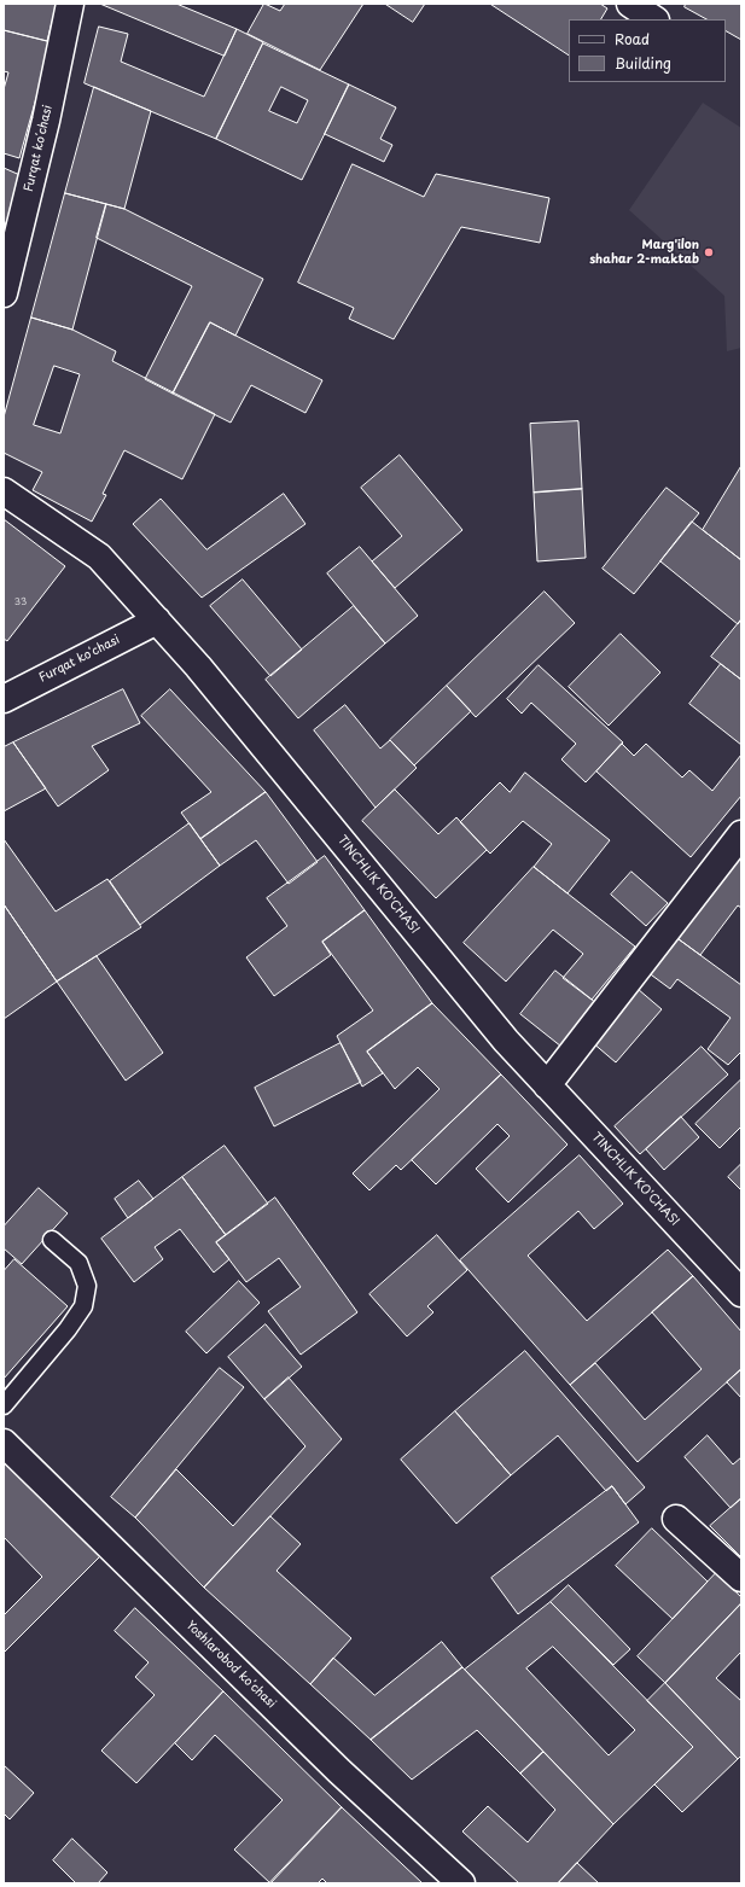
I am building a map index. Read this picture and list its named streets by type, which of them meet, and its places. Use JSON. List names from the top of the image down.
{
  "streets": {
    "street": ["Furqat koʻchasi", "TINCHLIK KO'CHASI", "Yoshlarobod koʻchasi"]
  },
  "crossings": [
    ["Furqat koʻchasi", "TINCHLIK KO'CHASI"]
  ],
  "places": ["Marg'ilon shahar 2-maktab"],
  "house_numbers": ["33"],
  "legend": ["Road", "Building"]
}
